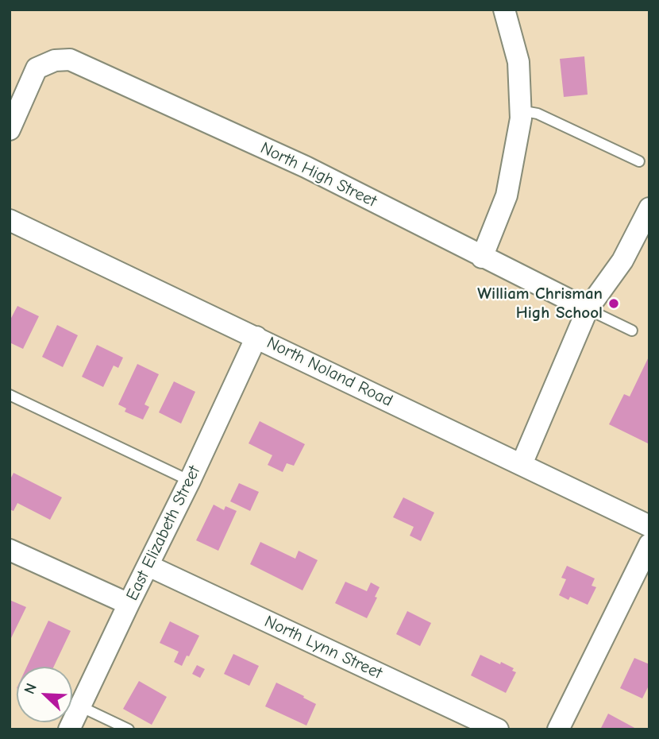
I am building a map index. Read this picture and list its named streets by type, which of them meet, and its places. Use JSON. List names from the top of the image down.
{
  "streets": {
    "street": [
      "North High Street",
      "North Noland Road",
      "East Elizabeth Street",
      "North Lynn Street"
    ]
  },
  "crossings": [
    ["North Noland Road", "East Elizabeth Street"],
    ["East Elizabeth Street", "North Lynn Street"]
  ],
  "places": ["William Chrisman High School"],
  "north": "top left"
}
